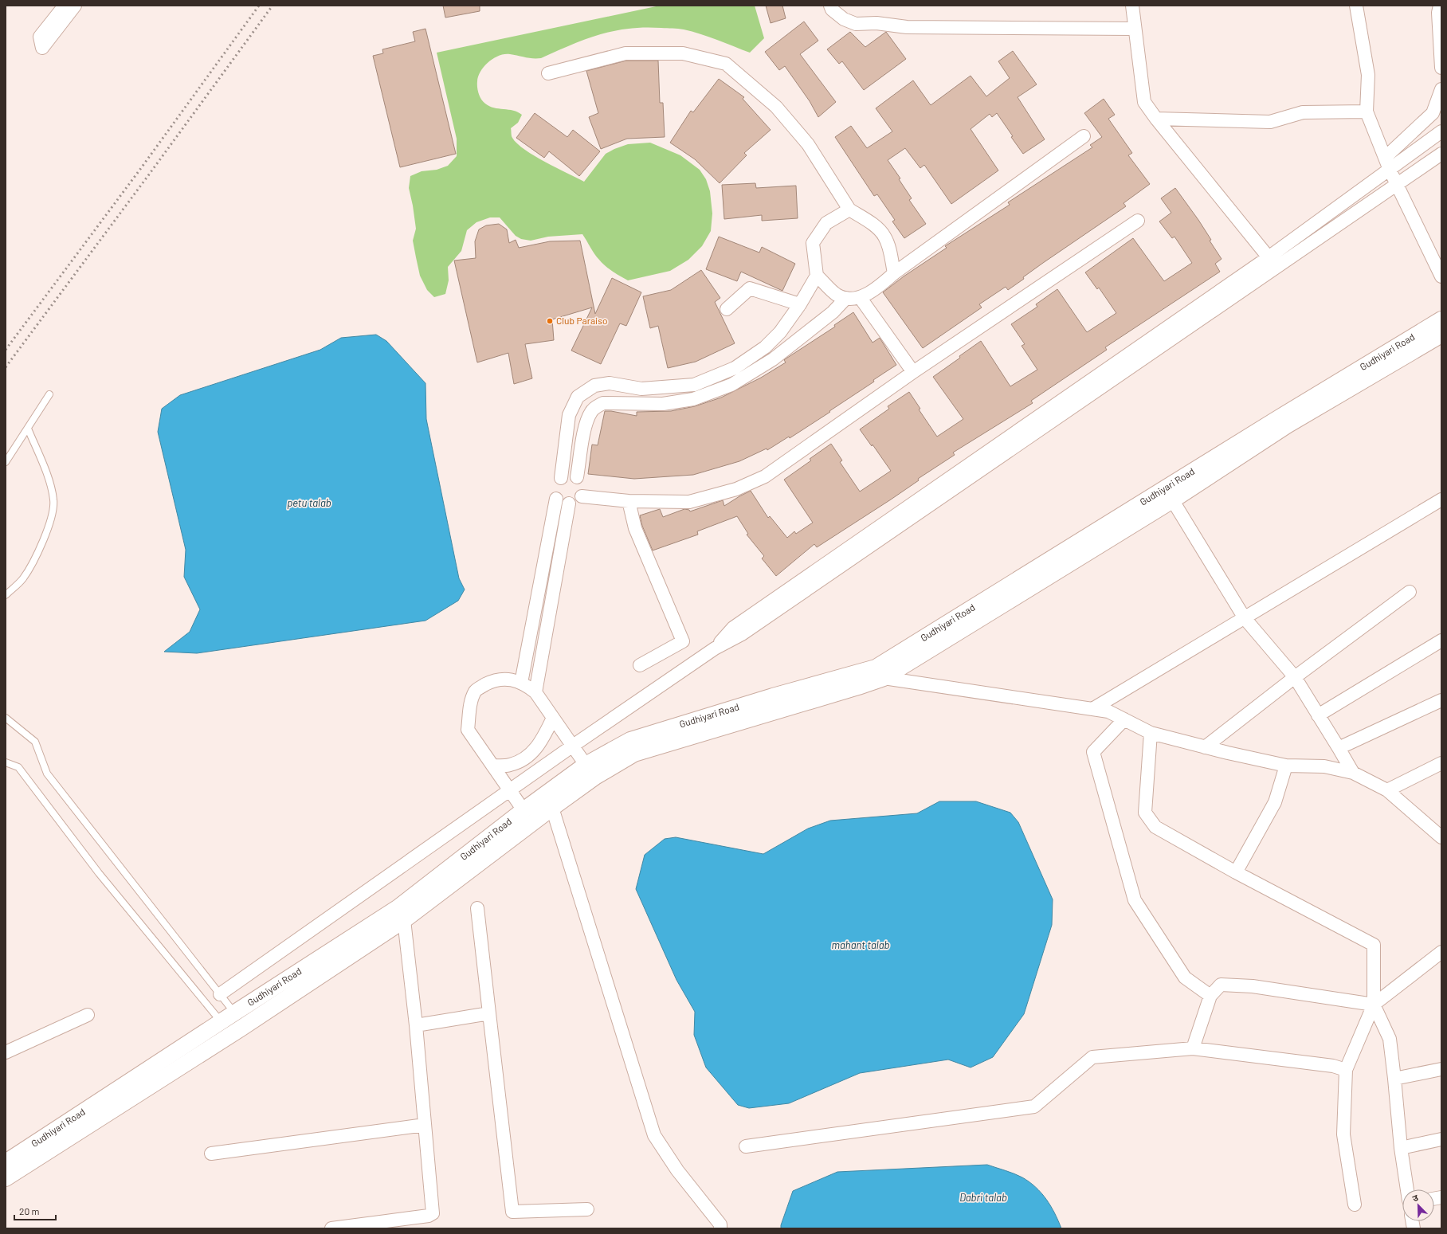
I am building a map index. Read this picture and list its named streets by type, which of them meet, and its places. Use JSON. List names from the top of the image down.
{
  "streets": {
    "street": ["Gudhiyari Road"]
  },
  "water": ["petu talab", "mahant talab", "Dabri talab"],
  "places": ["Club Paraiso"],
  "scale_bar": "20 m",
  "north": "top left"
}
